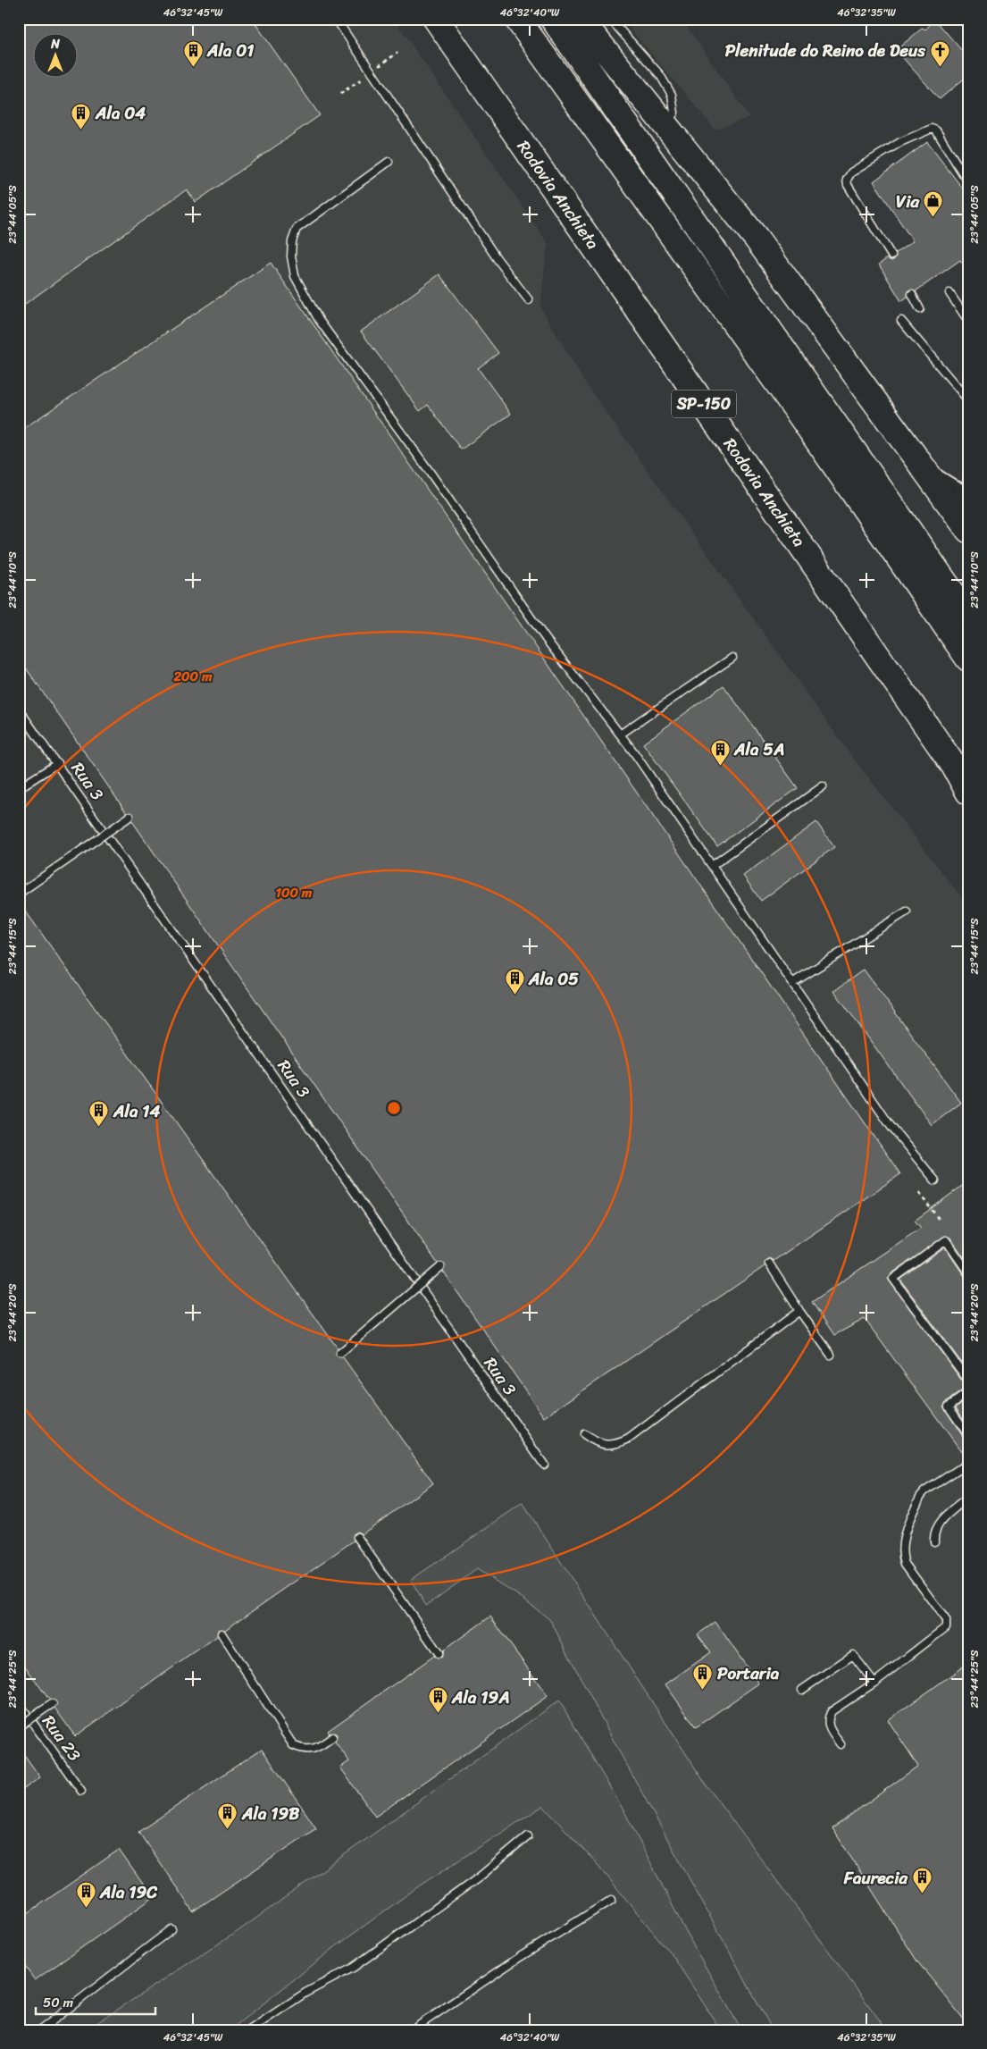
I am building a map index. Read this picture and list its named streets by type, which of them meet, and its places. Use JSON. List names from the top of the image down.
{
  "streets": {
    "highway": ["Rodovia Anchieta", "SP-150"],
    "lane": ["Rua 3", "Rua 23"]
  },
  "places": {
    "building": [
      "Ala 01",
      "Ala 04",
      "Ala 5A",
      "Ala 05",
      "Ala 14",
      "Portaria",
      "Ala 19A",
      "Ala 19B",
      "Faurecia",
      "Ala 19C"
    ],
    "church": ["Plenitude do Reino de Deus"],
    "shop": ["Via"]
  },
  "scale_bar": "50 m",
  "north": "top",
  "coordinates": [
    "46°32'45\"W",
    "46°32'40\"W",
    "46°32'35\"W",
    "23°44'05\"S",
    "23°44'10\"S",
    "23°44'15\"S",
    "23°44'20\"S",
    "23°44'25\"S"
  ],
  "rings": ["200 m", "100 m"]
}
